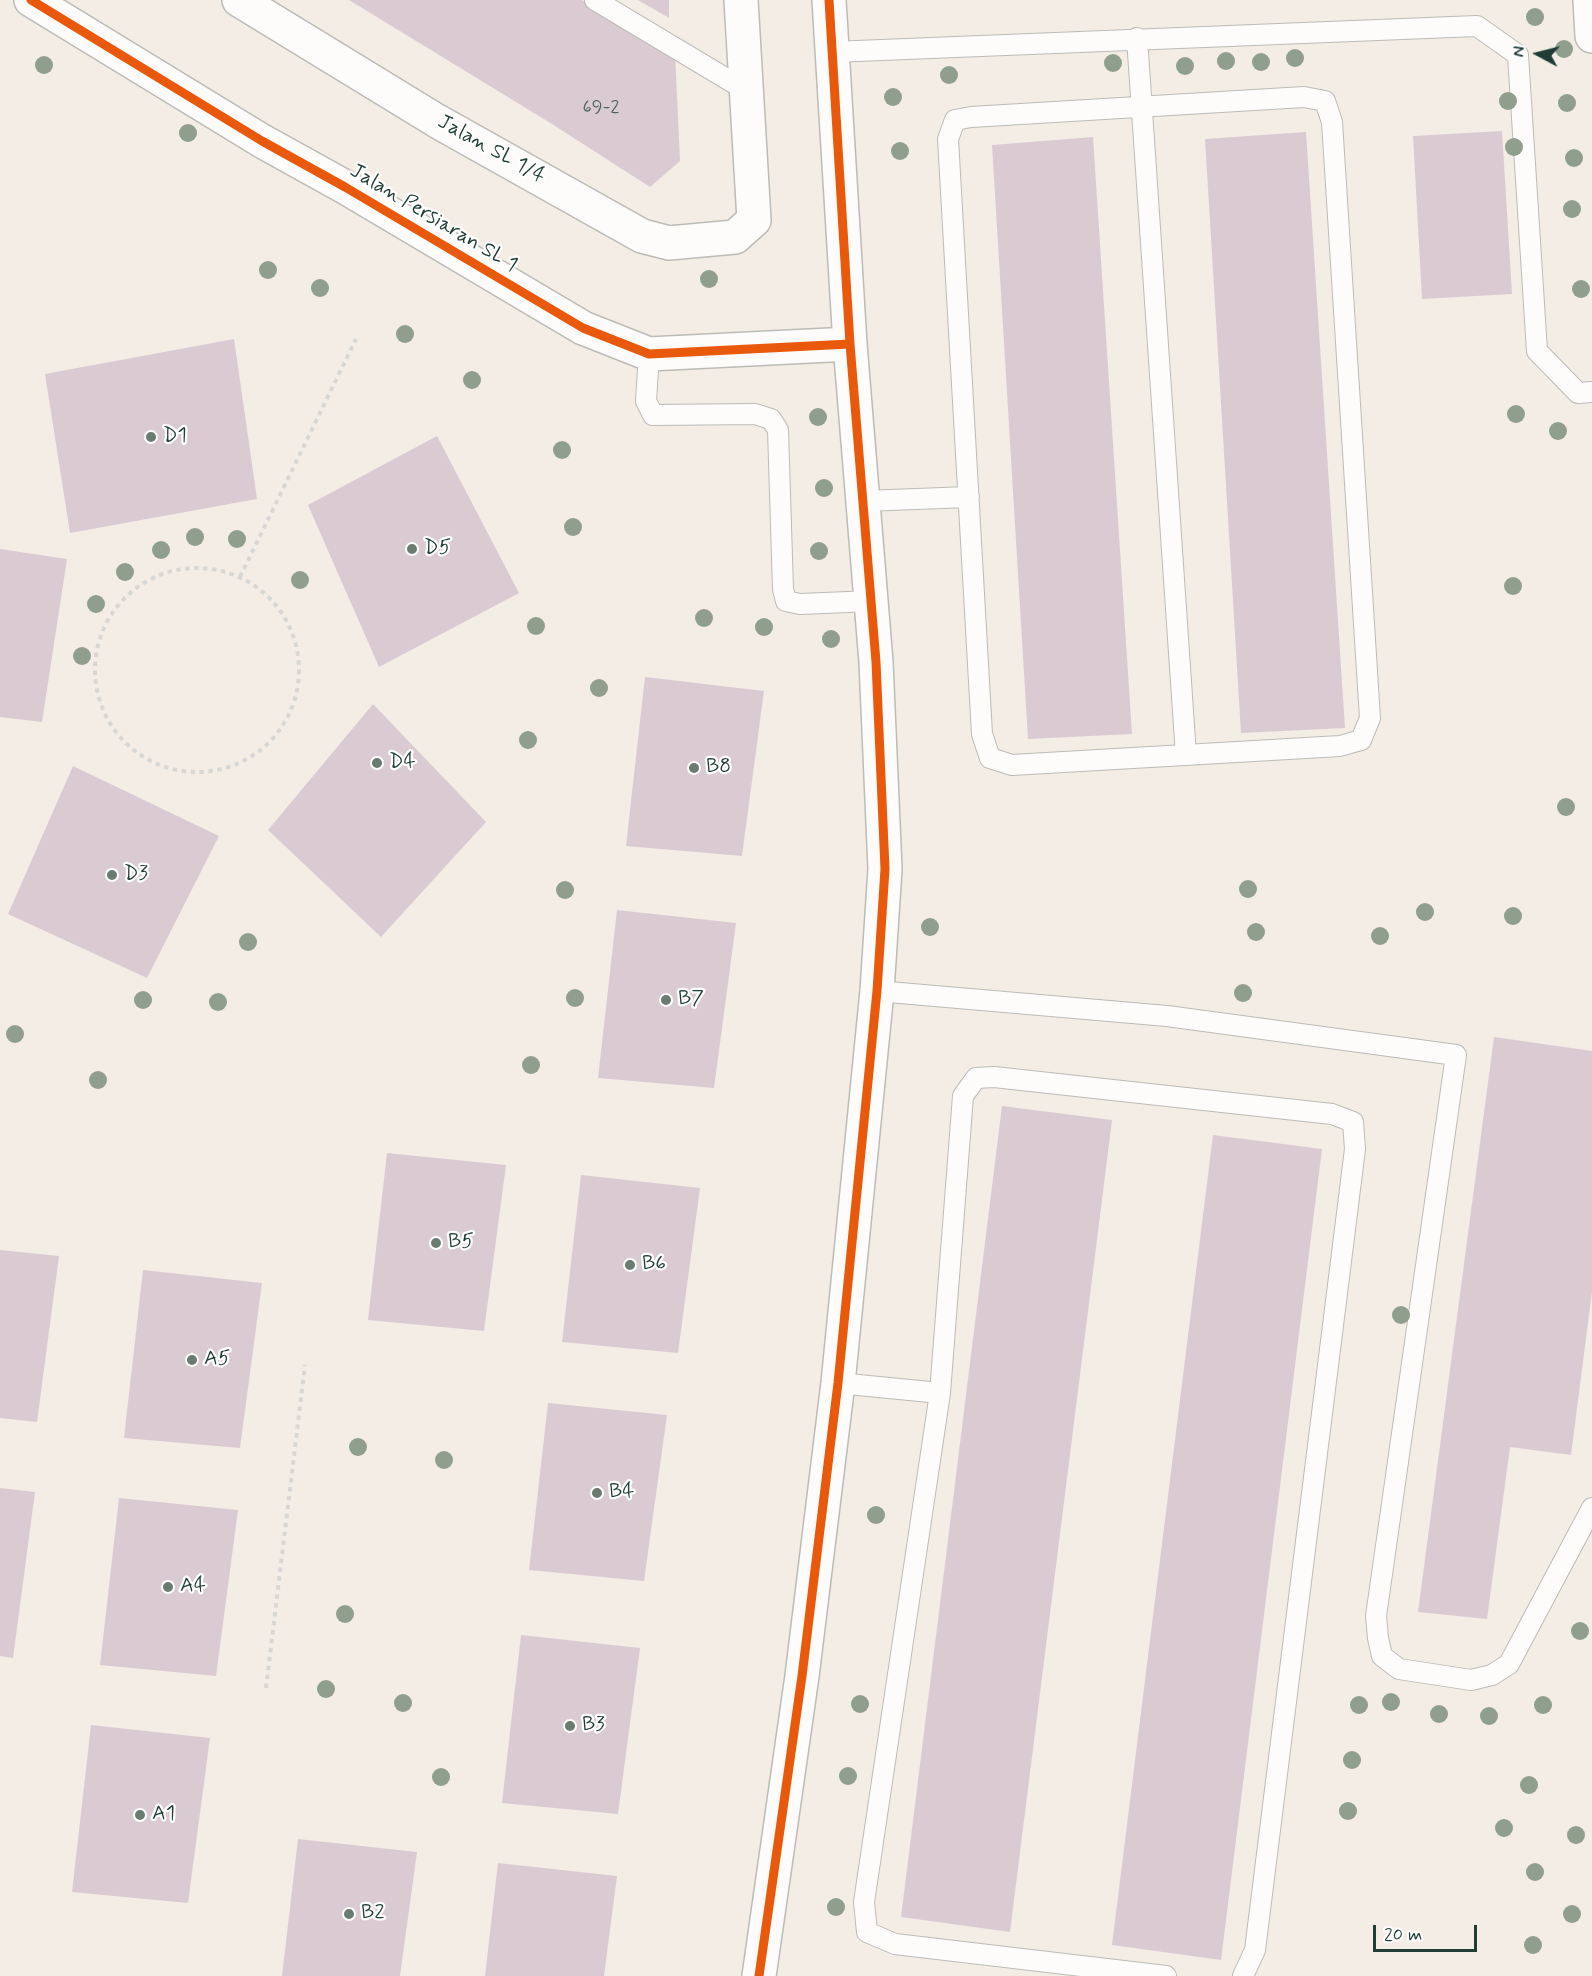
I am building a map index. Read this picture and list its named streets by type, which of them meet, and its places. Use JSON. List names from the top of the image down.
{
  "streets": {
    "street": ["Jalan SL 1/4", "Jalan Persiaran SL 1"]
  },
  "places": [
    "D1",
    "D5",
    "D4",
    "B8",
    "D3",
    "B7",
    "B5",
    "B6",
    "A5",
    "B4",
    "A4",
    "B3",
    "A1",
    "B2"
  ],
  "house_numbers": ["69-2"],
  "scale_bar": "20 m",
  "north": "left"
}
